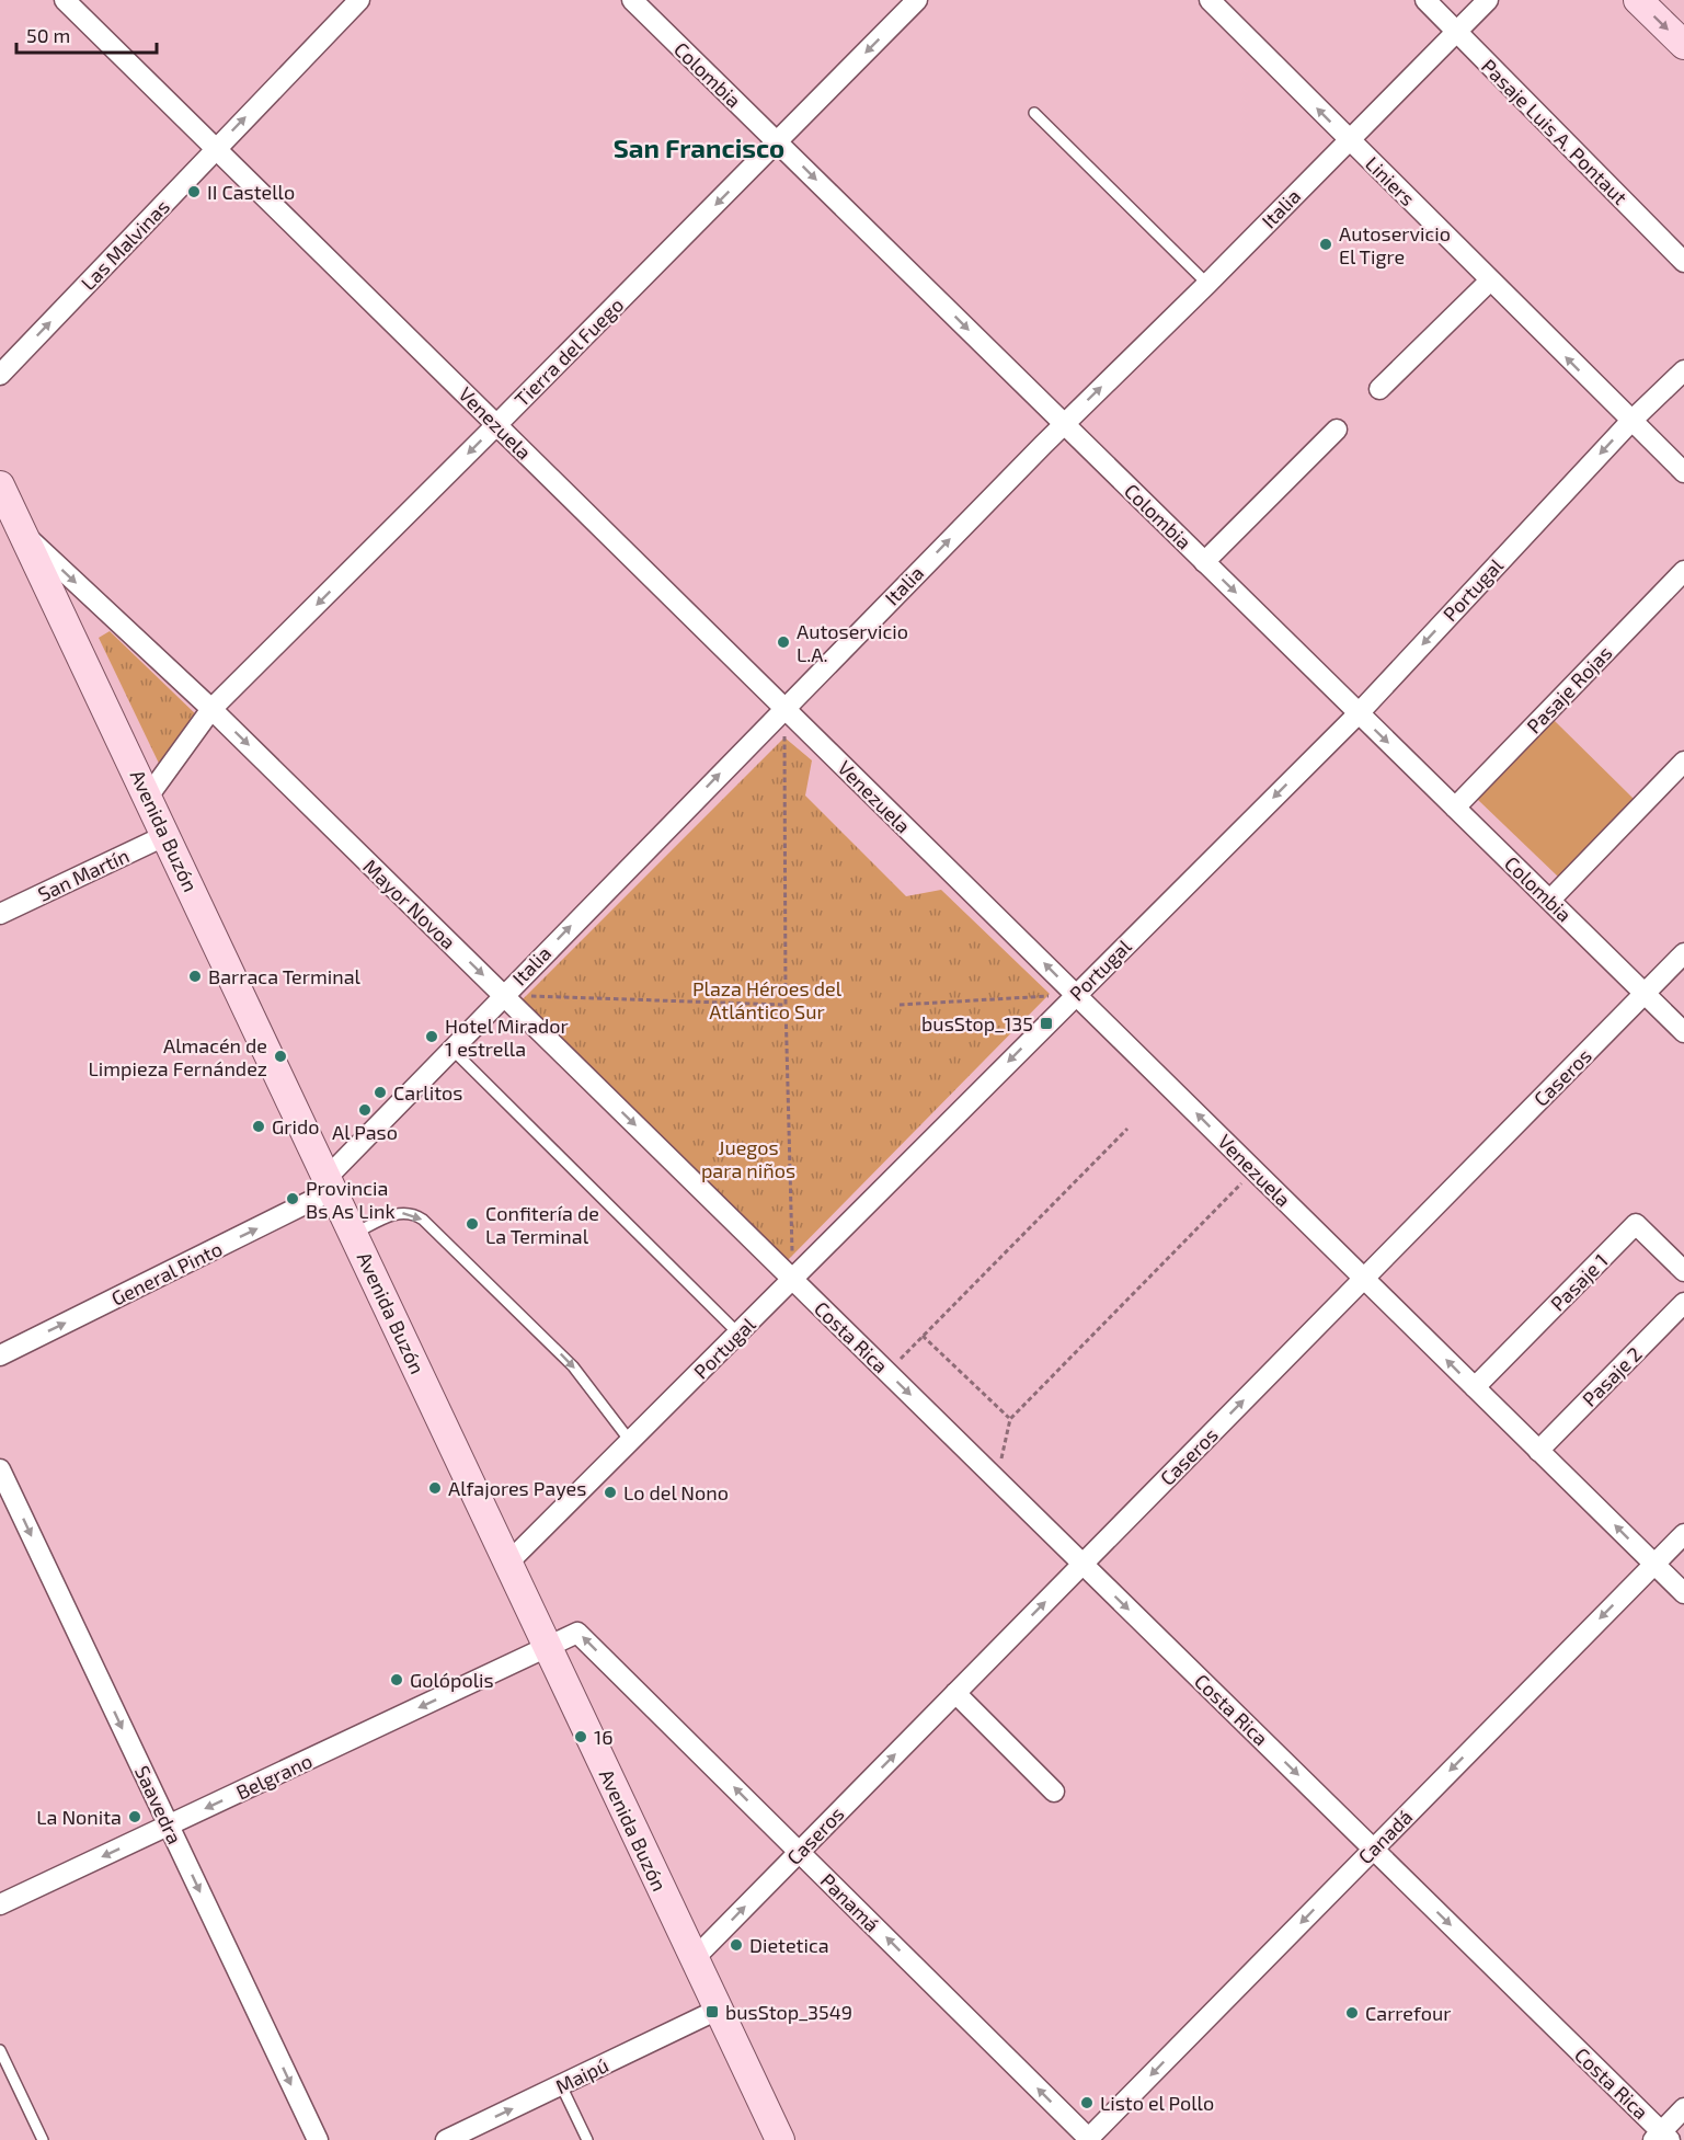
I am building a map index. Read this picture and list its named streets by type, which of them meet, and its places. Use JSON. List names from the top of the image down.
{
  "streets": {
    "main road": ["Avenida Buzón"],
    "street": [
      "Colombia",
      "Pasaje Luis A. Pontaut",
      "Liniers",
      "Italia",
      "Las Malvinas",
      "Tierra del Fuego",
      "Venezuela",
      "Portugal",
      "Pasaje Rojas",
      "San Martín",
      "Mayor Novoa",
      "Caseros",
      "General Pinto",
      "Pasaje 1",
      "Costa Rica",
      "Pasaje 2",
      "Belgrano",
      "Saavedra",
      "Canadá",
      "Panamá",
      "Maipú"
    ]
  },
  "crossings": [
    ["Colombia", "Italia"],
    ["Colombia", "Tierra del Fuego"],
    ["Colombia", "Portugal"],
    ["Colombia", "Pasaje Rojas"],
    ["Colombia", "Caseros"],
    ["Pasaje Luis A. Pontaut", "Italia"],
    ["Liniers", "Italia"],
    ["Liniers", "Portugal"],
    ["Italia", "Venezuela"],
    ["Italia", "Avenida Buzón"],
    ["Italia", "Mayor Novoa"],
    ["Italia", "General Pinto"],
    ["Las Malvinas", "Venezuela"],
    ["Tierra del Fuego", "Venezuela"],
    ["Tierra del Fuego", "Avenida Buzón"],
    ["Tierra del Fuego", "Mayor Novoa"],
    ["Venezuela", "Portugal"],
    ["Venezuela", "Caseros"],
    ["Venezuela", "Pasaje 1"],
    ["Venezuela", "Pasaje 2"],
    ["Venezuela", "Canadá"],
    ["Portugal", "Avenida Buzón"],
    ["Portugal", "Mayor Novoa"],
    ["Portugal", "Costa Rica"],
    ["Avenida Buzón", "San Martín"],
    ["Avenida Buzón", "Mayor Novoa"],
    ["Avenida Buzón", "Caseros"],
    ["Avenida Buzón", "General Pinto"],
    ["Avenida Buzón", "Belgrano"],
    ["Avenida Buzón", "Panamá"],
    ["Avenida Buzón", "Maipú"],
    ["Mayor Novoa", "Costa Rica"],
    ["Caseros", "Costa Rica"],
    ["Caseros", "Panamá"],
    ["Costa Rica", "Canadá"],
    ["Belgrano", "Saavedra"],
    ["Belgrano", "Panamá"],
    ["Canadá", "Panamá"]
  ],
  "one_way": [
    "Colombia",
    "Liniers",
    "Italia",
    "Las Malvinas",
    "Tierra del Fuego",
    "Venezuela",
    "Portugal",
    "Mayor Novoa",
    "Caseros",
    "General Pinto",
    "Costa Rica",
    "Belgrano",
    "Saavedra",
    "Canadá",
    "Panamá",
    "Maipú"
  ],
  "districts": ["San Francisco"],
  "parks": ["Plaza Héroes del Atlántico Sur", "Juegos para niños"],
  "places": {
    "other": [
      "II Castello",
      "Autoservicio El Tigre",
      "Autoservicio L.A.",
      "Barraca Terminal",
      "Hotel Mirador 1 estrella",
      "Almacén de Limpieza Fernández",
      "Carlitos",
      "Al Paso",
      "Grido",
      "Provincia Bs As Link",
      "Confitería de La Terminal",
      "Alfajores Payes",
      "Lo del Nono",
      "Golópolis",
      "16",
      "La Nonita",
      "Dietetica",
      "Carrefour",
      "Listo el Pollo"
    ],
    "transit": ["busStop_135", "busStop_3549"]
  },
  "scale_bar": "50 m"
}
